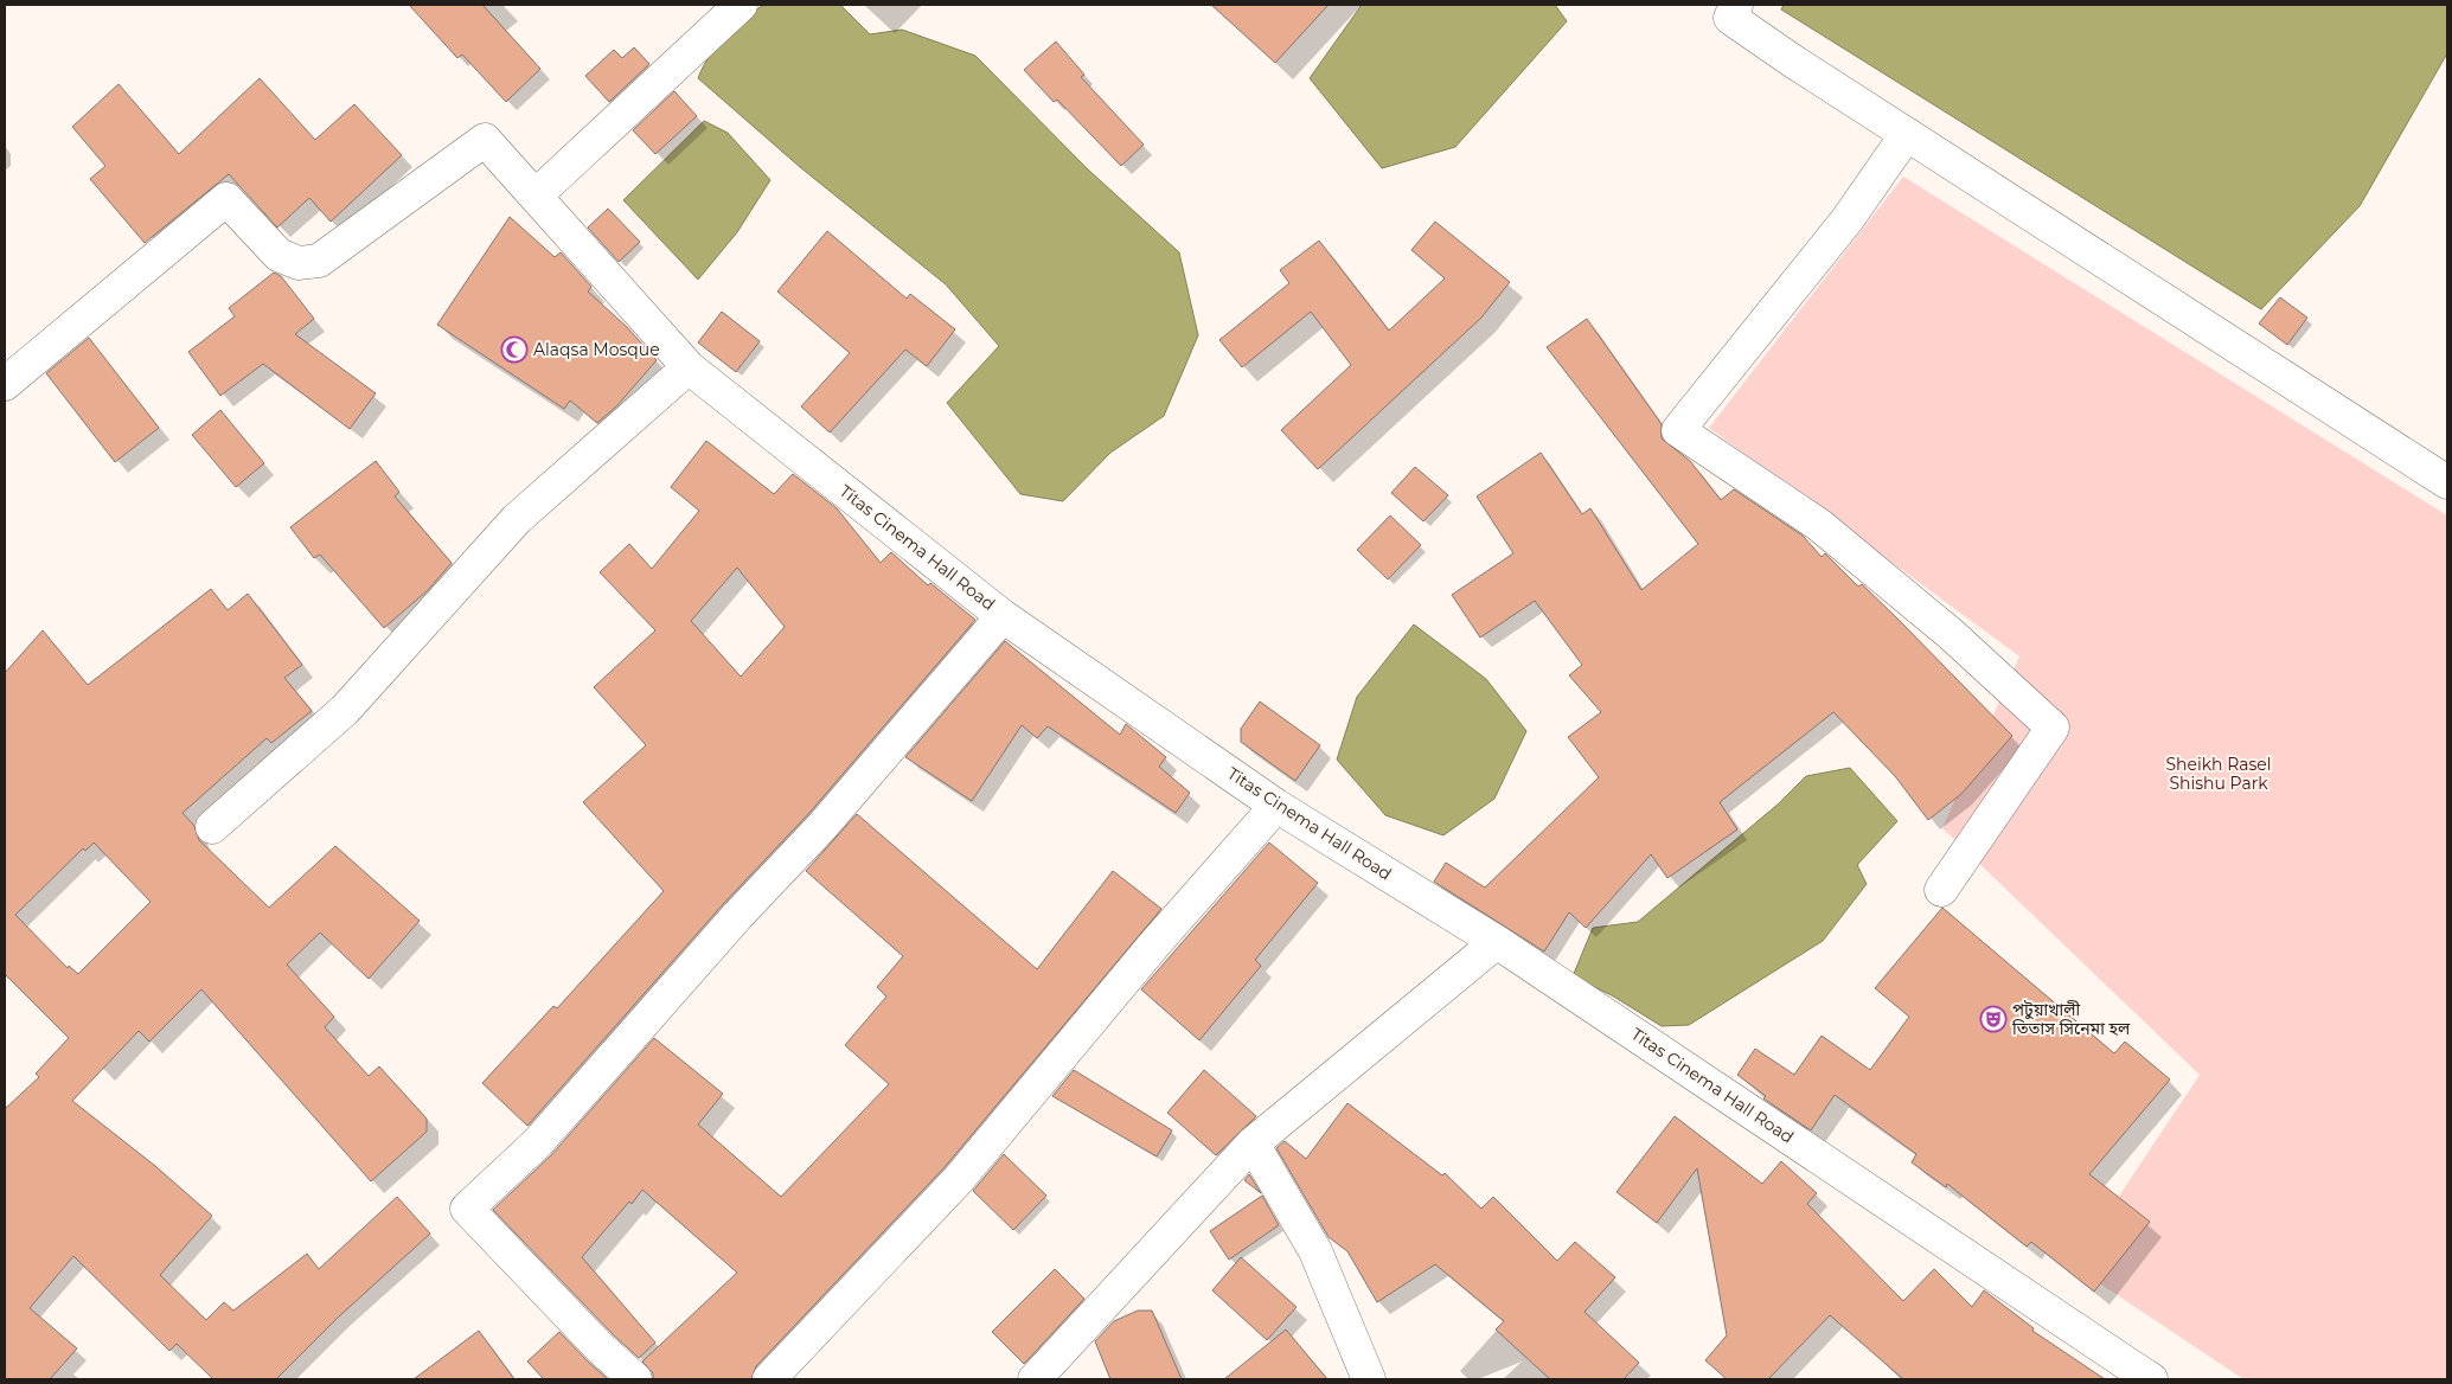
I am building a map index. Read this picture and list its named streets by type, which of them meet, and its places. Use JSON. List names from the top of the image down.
{
  "streets": {
    "street": ["Titas Cinema Hall Road"]
  },
  "parks": ["Sheikh Rasel Shishu Park"],
  "places": {
    "mosque": ["Alaqsa Mosque"],
    "theatre": ["পটুয়াখালী তিতাস সিনেমা হল"]
  }
}
